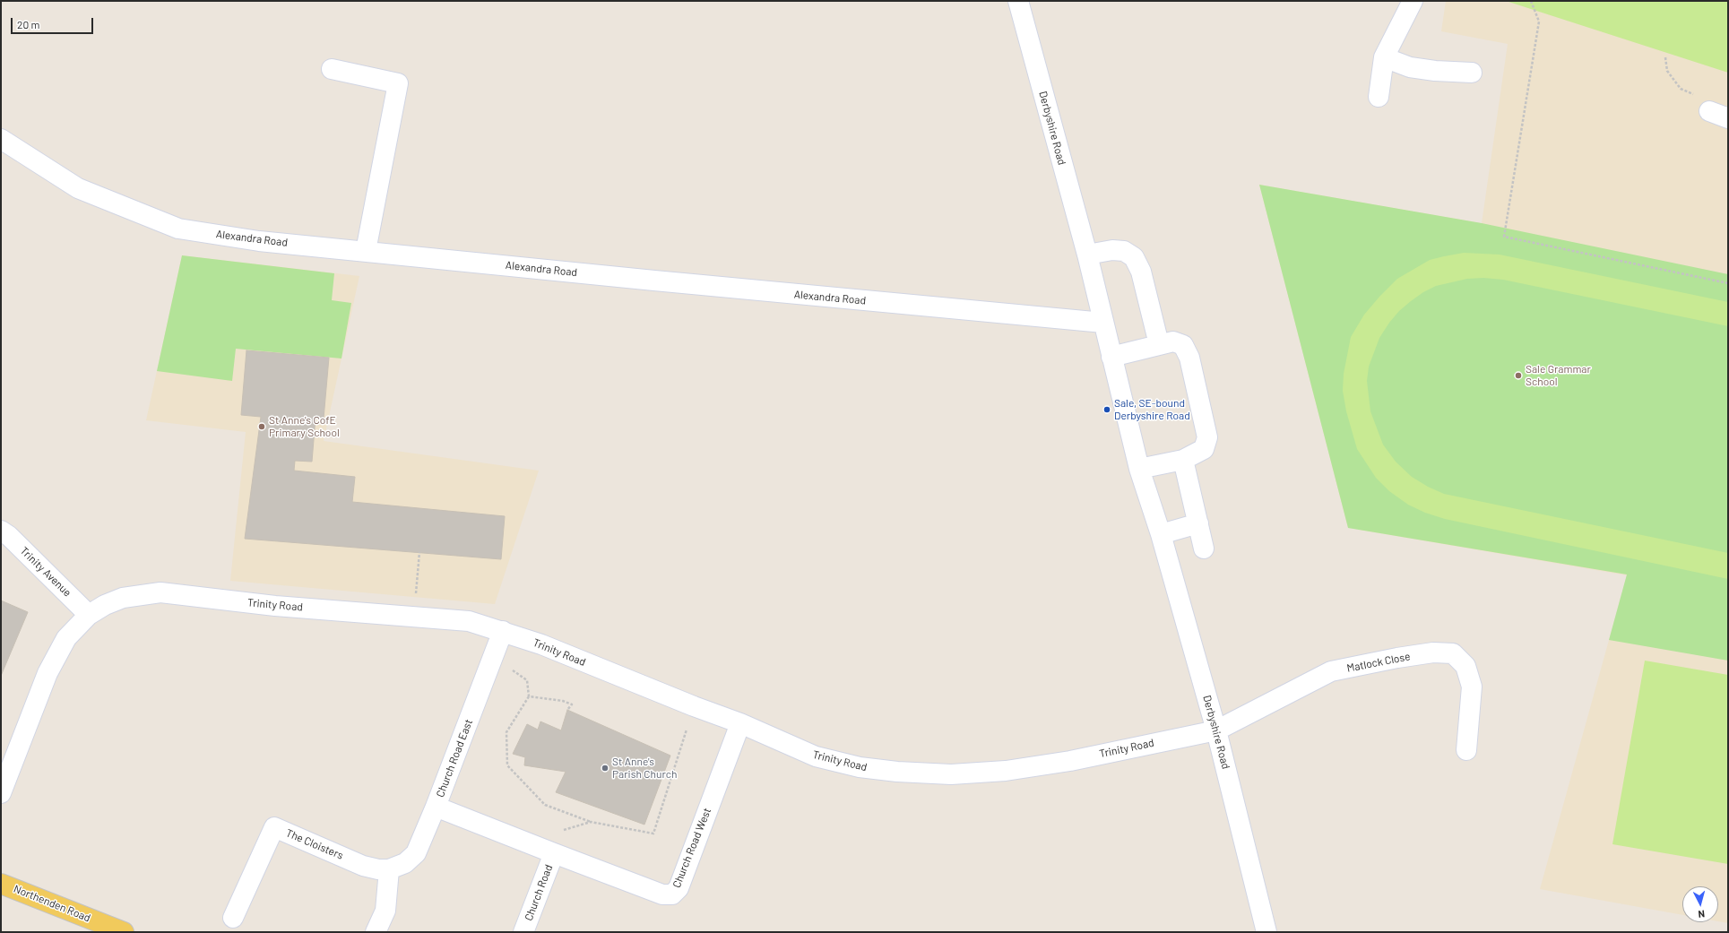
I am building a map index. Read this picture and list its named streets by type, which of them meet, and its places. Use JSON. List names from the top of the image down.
{
  "streets": {
    "main road": ["Northenden Road"],
    "street": [
      "Derbyshire Road",
      "Alexandra Road",
      "Trinity Avenue",
      "Trinity Road",
      "Matlock Close",
      "Church Road East",
      "The Cloisters",
      "Church Road West",
      "Church Road"
    ]
  },
  "crossings": [
    ["Derbyshire Road", "Alexandra Road"],
    ["Derbyshire Road", "Trinity Road"],
    ["Derbyshire Road", "Matlock Close"],
    ["Trinity Avenue", "Trinity Road"],
    ["Trinity Road", "Matlock Close"],
    ["Trinity Road", "Church Road East"],
    ["Trinity Road", "Church Road West"],
    ["Church Road East", "The Cloisters"],
    ["Church Road East", "Church Road West"],
    ["Church Road East", "Church Road"],
    ["Church Road West", "Church Road"]
  ],
  "places": [
    "Sale Grammar School",
    "Sale, SE-bound Derbyshire Road",
    "St Anne's CofE Primary School",
    "St Anne's Parish Church"
  ],
  "scale_bar": "20 m",
  "north": "bottom"
}
